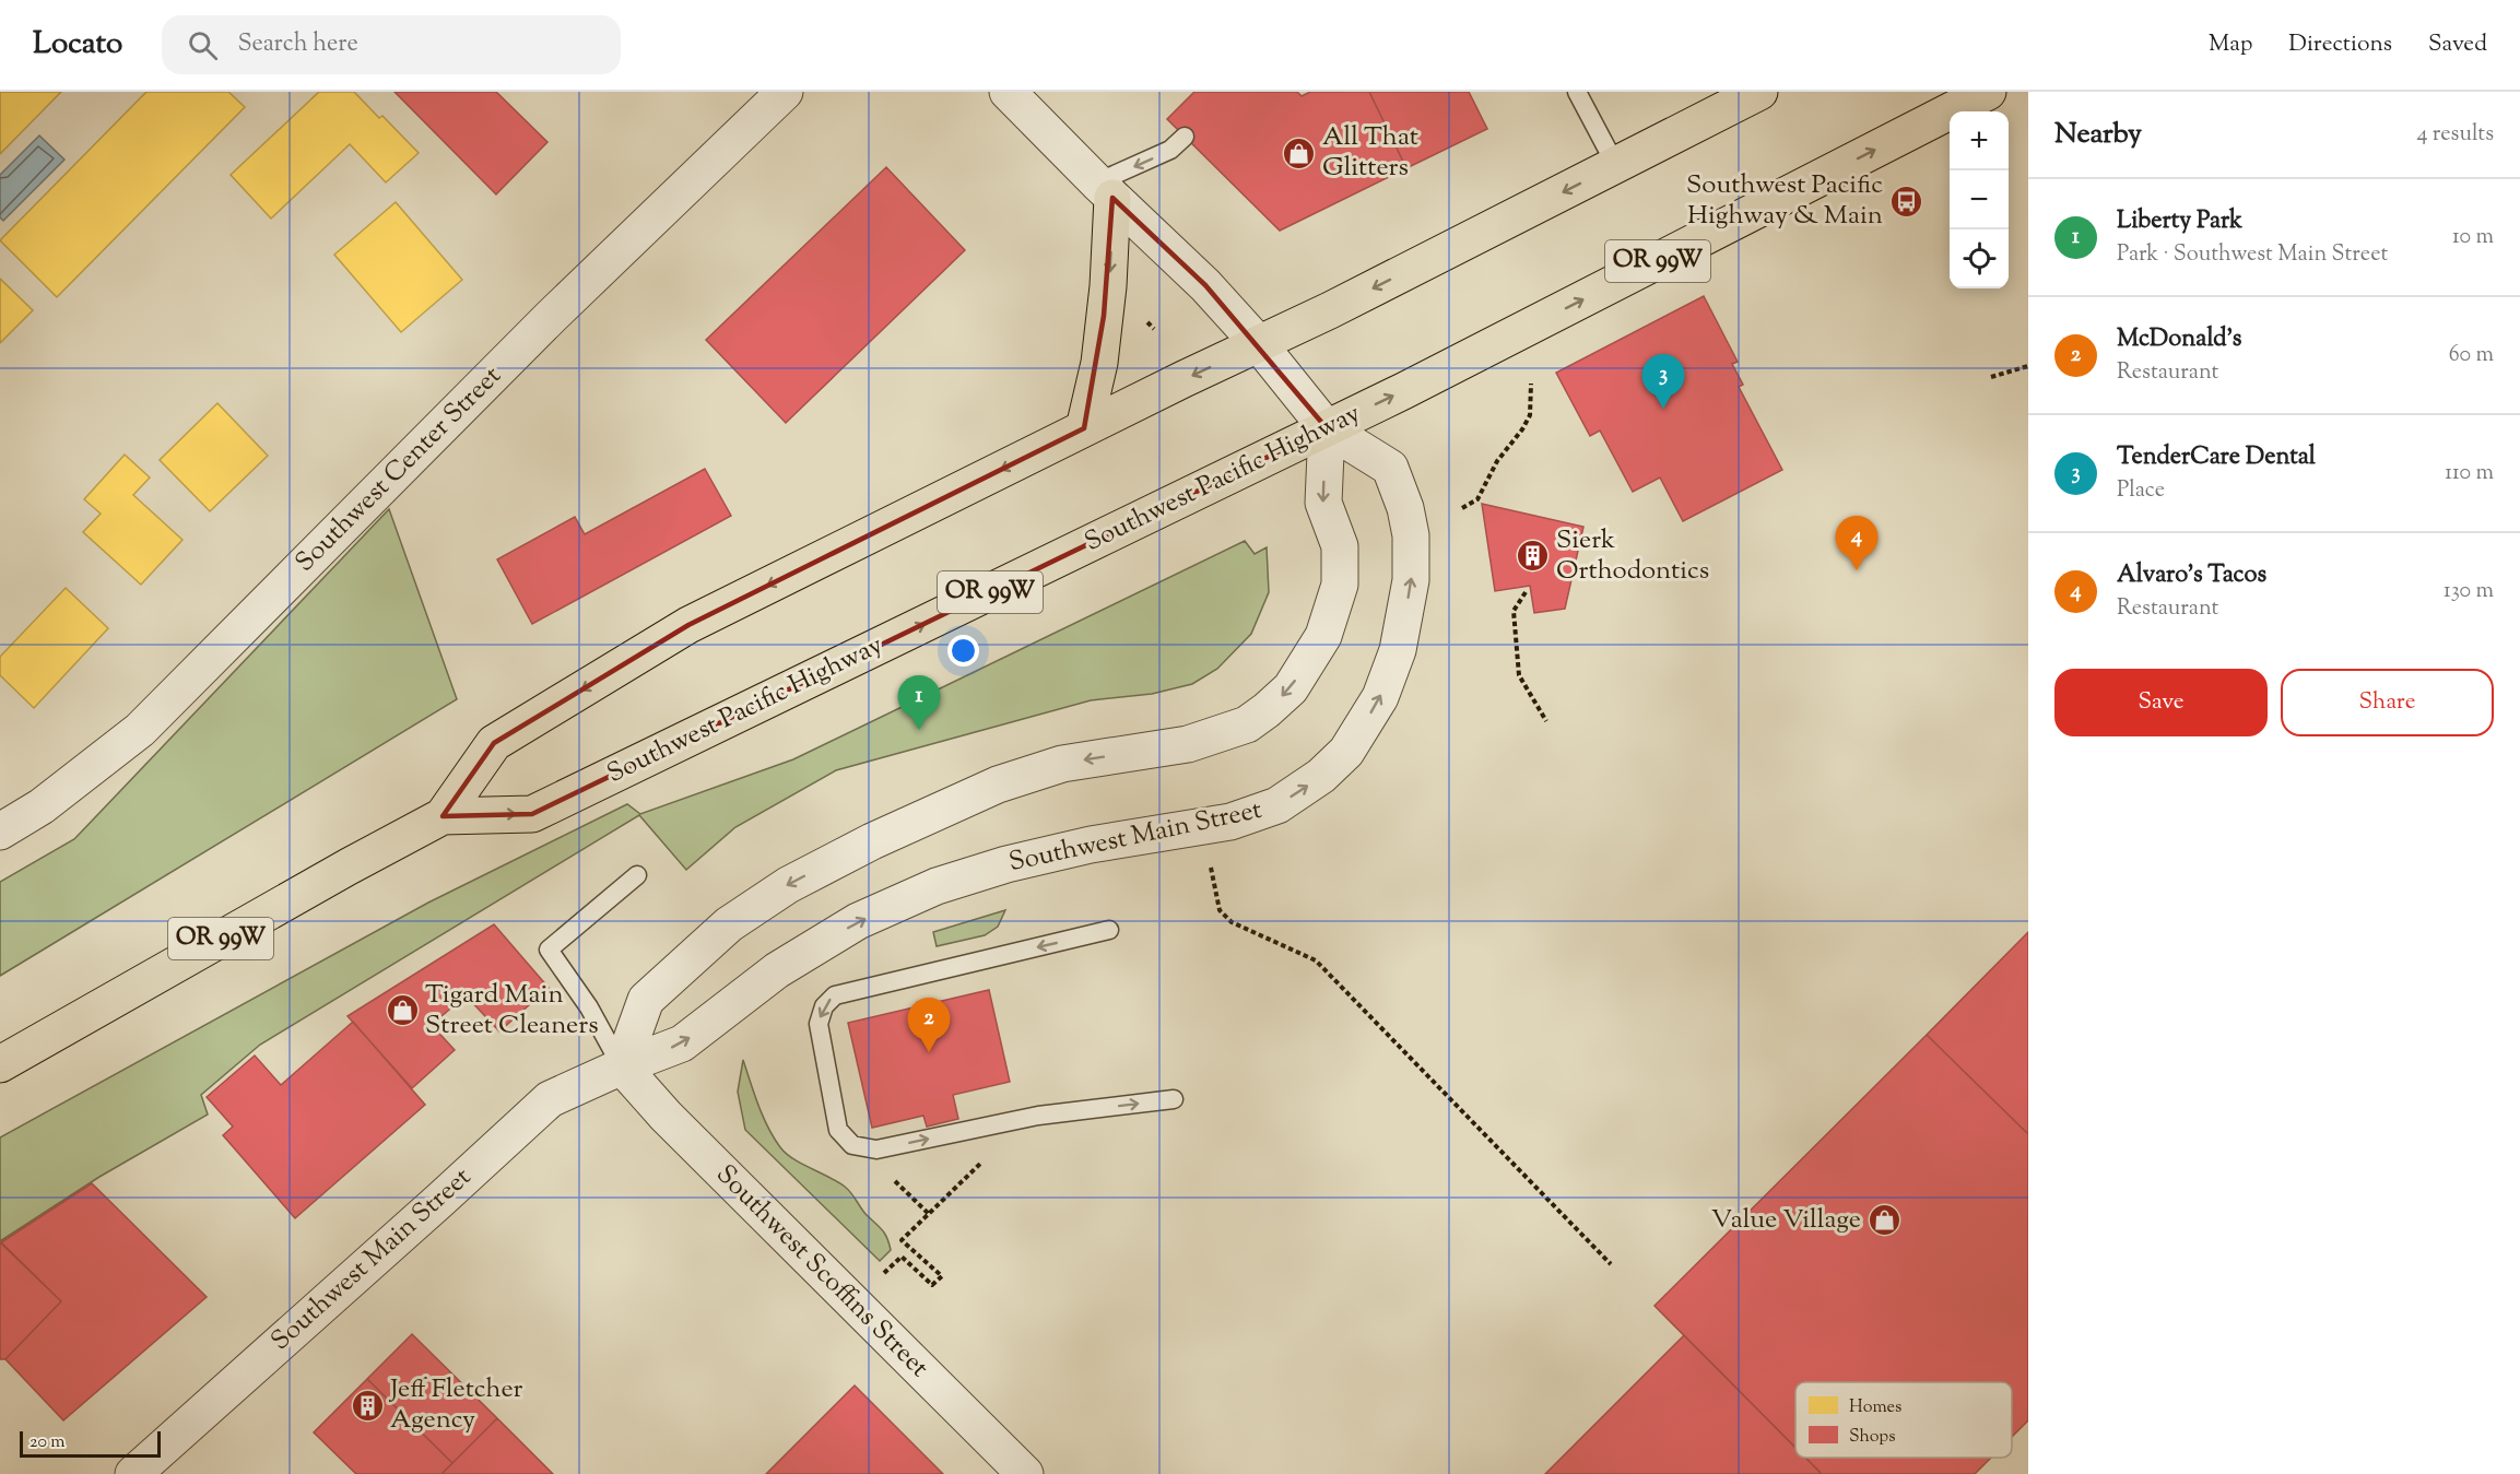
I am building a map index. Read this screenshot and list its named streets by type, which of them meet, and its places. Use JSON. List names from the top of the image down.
{
  "streets": {
    "highway": ["OR 99W", "Southwest Pacific Highway"],
    "street": ["Southwest Center Street", "Southwest Main Street", "Southwest Scoffins Street"]
  },
  "crossings": [
    ["Southwest Pacific Highway", "Southwest Main Street"],
    ["Southwest Main Street", "Southwest Scoffins Street"]
  ],
  "one_way": ["Southwest Main Street"],
  "places": {
    "shop": ["All That Glitters", "Tigard Main Street Cleaners", "Value Village"],
    "bus stop": ["Southwest Pacific Highway & Main"],
    "building": ["Sierk Orthodontics", "Jeff Fletcher Agency"]
  },
  "legend": ["Homes", "Shops"],
  "scale_bar": "20 m",
  "page": {
    "header": "Locato",
    "search": "Search here",
    "nav": ["Map", "Directions", "Saved"],
    "heading": ["Nearby", "4 results"],
    "map_buttons": ["+", "−"],
    "list": [
      {
        "mark": "1",
        "name": "Liberty Park",
        "note": "Park · Southwest Main Street",
        "value": "10 m"
      },
      {
        "mark": "2",
        "name": "McDonald's",
        "note": "Restaurant",
        "value": "60 m"
      },
      {
        "mark": "3",
        "name": "TenderCare Dental",
        "note": "Place",
        "value": "110 m"
      },
      {
        "mark": "4",
        "name": "Alvaro's Tacos",
        "note": "Restaurant",
        "value": "130 m"
      }
    ],
    "pins": [
      "3",
      "4",
      "1",
      "2"
    ],
    "buttons": ["Save", "Share"],
    "scale": "20 m"
  }
}
